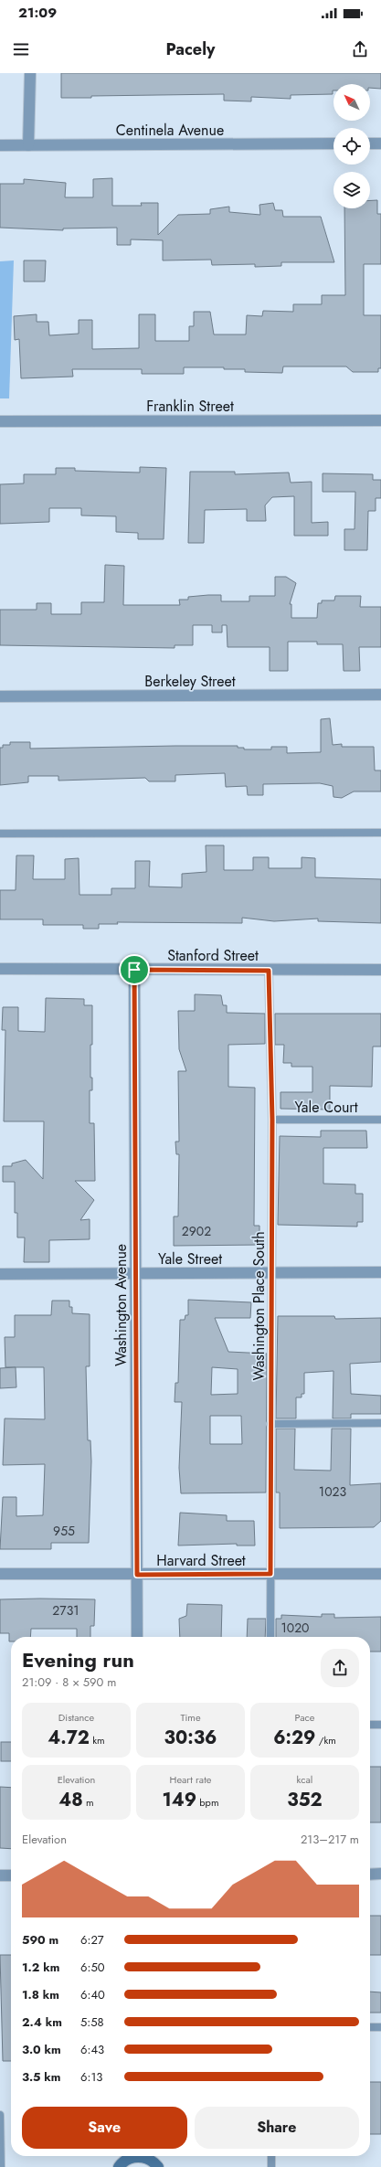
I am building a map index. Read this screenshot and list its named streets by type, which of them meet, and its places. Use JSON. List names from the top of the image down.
{
  "streets": {
    "street": [
      "Centinela Avenue",
      "Franklin Street",
      "Berkeley Street",
      "Stanford Street",
      "Yale Street",
      "Washington Avenue",
      "Harvard Street"
    ],
    "lane": ["Yale Court", "Washington Place South"]
  },
  "crossings": [
    ["Stanford Street", "Washington Avenue"],
    ["Stanford Street", "Washington Place South"],
    ["Yale Court", "Washington Place South"],
    ["Yale Street", "Washington Avenue"],
    ["Yale Street", "Washington Place South"],
    ["Washington Avenue", "Harvard Street"],
    ["Washington Place South", "Harvard Street"]
  ],
  "house_numbers": [
    "2902",
    "1023",
    "955",
    "2731",
    "1020"
  ],
  "north": "top left",
  "page": {
    "status": "21:09",
    "header": "Pacely",
    "heading": ["Evening run", "21:09 · 8 × 590 m"],
    "stats": [
      ["Distance", "4.72 km"],
      ["Time", "30:36"],
      ["Pace", "6:29 /km"],
      ["Elevation", "48 m"],
      ["Heart rate", "149 bpm"],
      ["kcal", "352"]
    ],
    "chart": ["Elevation", "213–217 m"],
    "list": [
      {
        "name": "590 m",
        "note": "6:27"
      },
      {
        "name": "1.2 km",
        "note": "6:50"
      },
      {
        "name": "1.8 km",
        "note": "6:40"
      },
      {
        "name": "2.4 km",
        "note": "5:58"
      },
      {
        "name": "3.0 km",
        "note": "6:43"
      },
      {
        "name": "3.5 km",
        "note": "6:13"
      }
    ],
    "buttons": ["Save", "Share"]
  }
}
